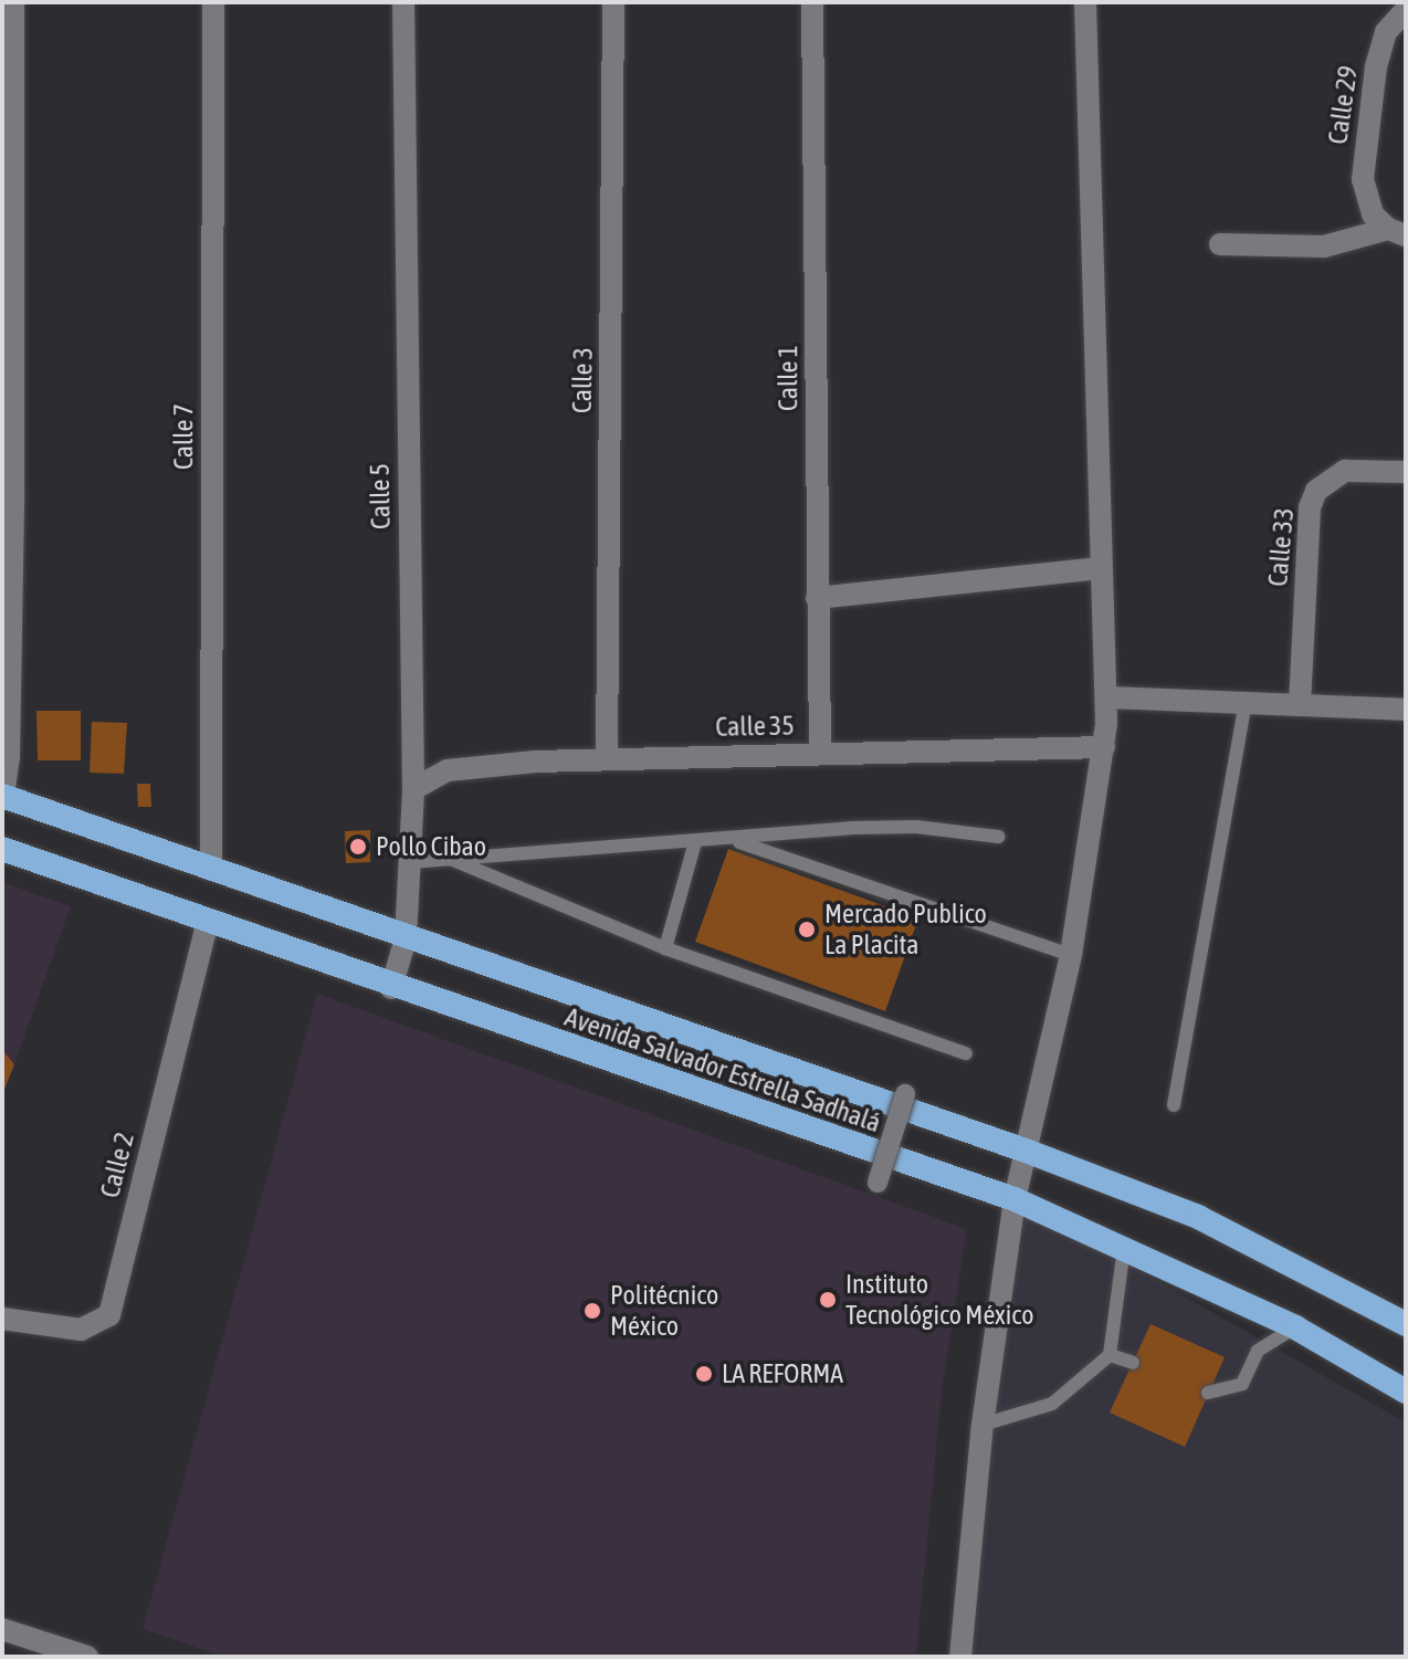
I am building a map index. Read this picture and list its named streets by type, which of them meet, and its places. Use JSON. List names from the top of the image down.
{
  "streets": {
    "highway": ["Avenida Salvador Estrella Sadhalá"],
    "street": [
      "Calle 29",
      "Calle 1",
      "Calle 3",
      "Calle 7",
      "Calle 5",
      "Calle 33",
      "Calle 35",
      "Calle 2"
    ]
  },
  "crossings": [
    ["Calle 1", "Calle 35"],
    ["Calle 3", "Calle 35"],
    ["Calle 7", "Avenida Salvador Estrella Sadhalá"],
    ["Calle 5", "Calle 35"],
    ["Calle 5", "Avenida Salvador Estrella Sadhalá"],
    ["Avenida Salvador Estrella Sadhalá", "Calle 2"]
  ],
  "places": [
    "Pollo Cibao",
    "Mercado Publico La Placita",
    "Instituto Tecnológico México",
    "Politécnico México",
    "LA REFORMA"
  ]
}
